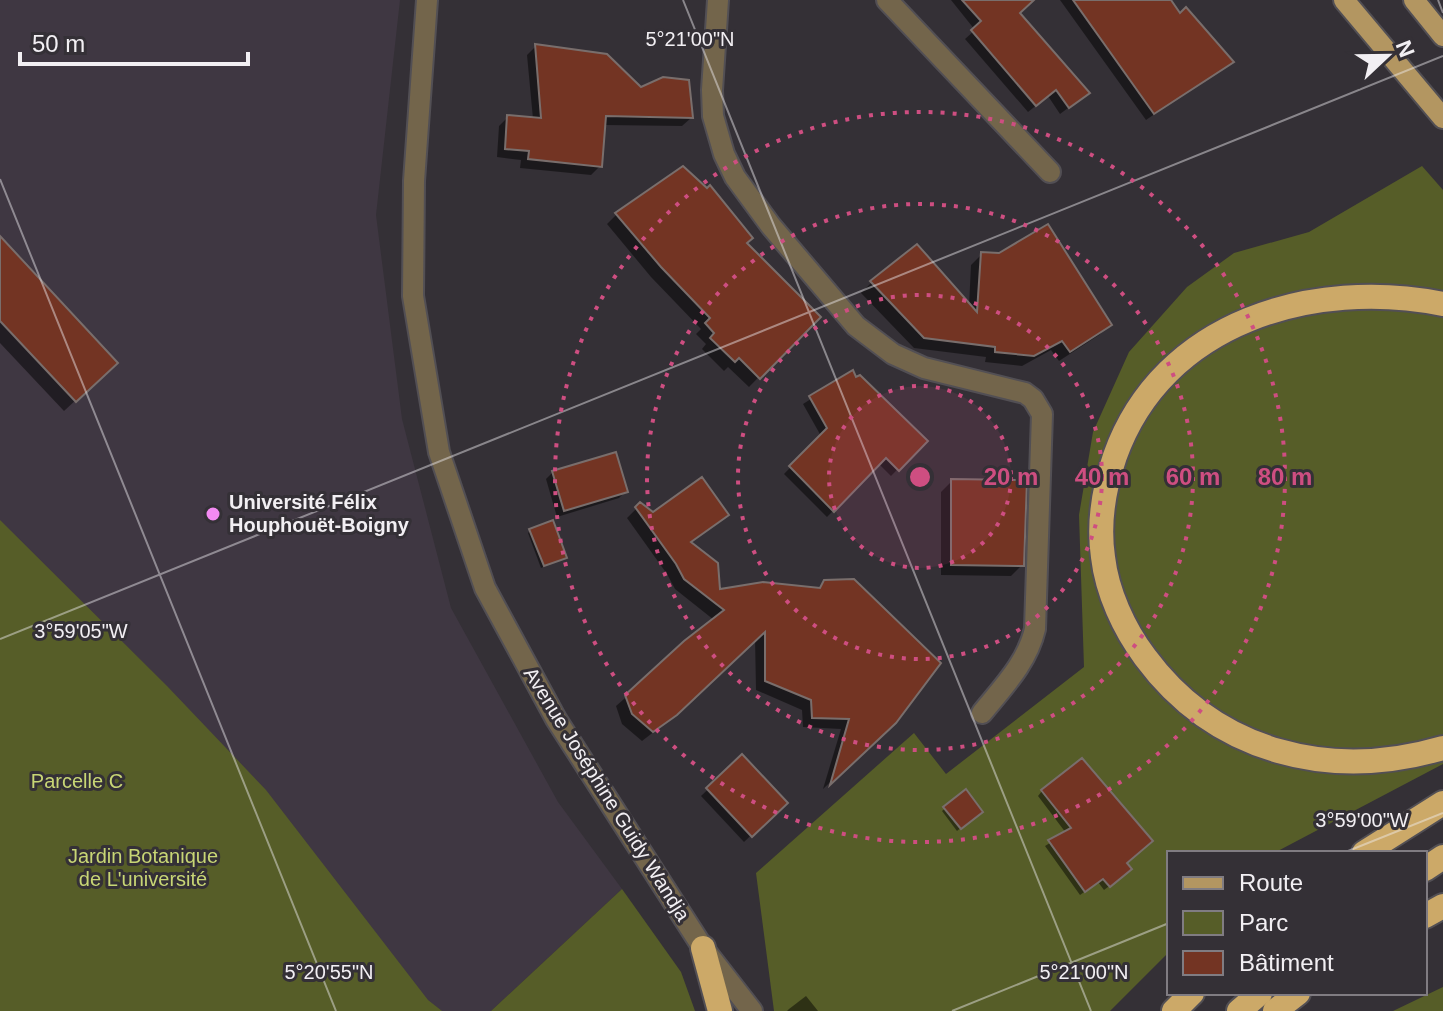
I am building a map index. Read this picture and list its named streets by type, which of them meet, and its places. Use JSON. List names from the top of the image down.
{
  "streets": {
    "street": ["Avenue Joséphine Guidy Wandja"]
  },
  "parks": ["Parcelle C", "Jardin Botanique de L'université"],
  "places": ["Université Félix Houphouët-Boigny"],
  "legend": ["Route", "Parc", "Bâtiment"],
  "scale_bar": "50 m",
  "north": "right",
  "coordinates": [
    "5°21'00\"N",
    "3°59'05\"W",
    "3°59'00\"W",
    "5°20'55\"N"
  ],
  "rings": [
    "20 m",
    "40 m",
    "60 m",
    "80 m"
  ]
}
